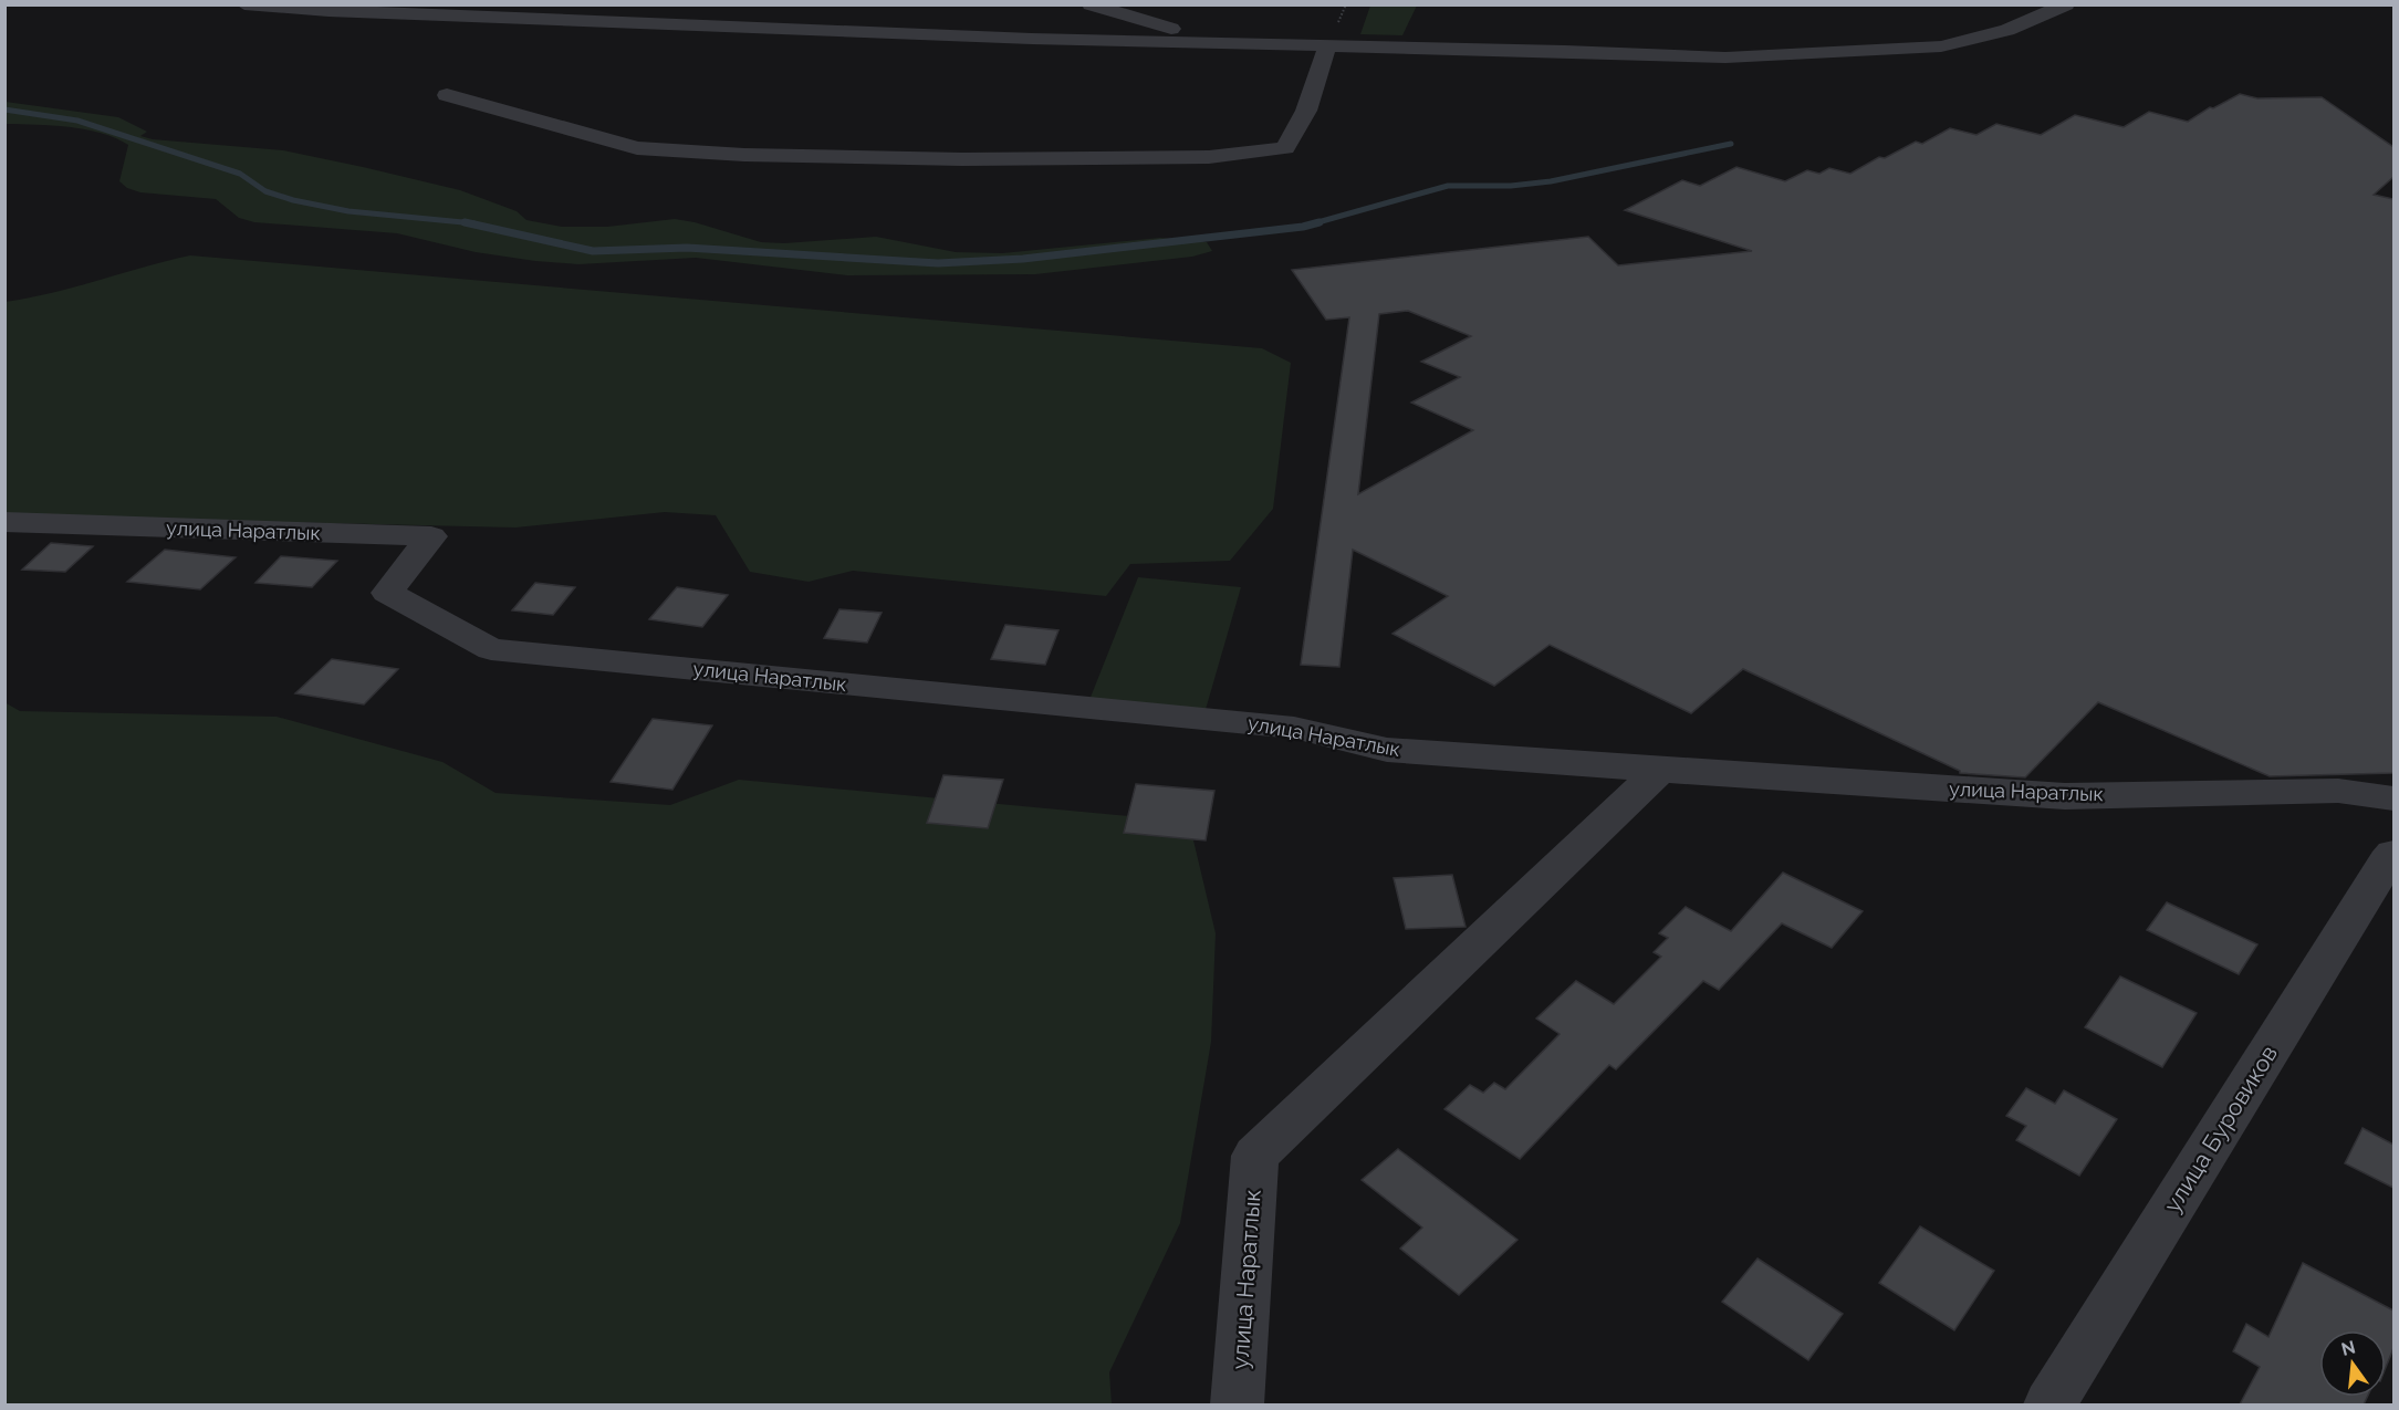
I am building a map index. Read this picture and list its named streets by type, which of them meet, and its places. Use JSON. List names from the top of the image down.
{
  "streets": {
    "street": ["улица Наратлык", "улица Буровиков"]
  },
  "north": "top"
}
